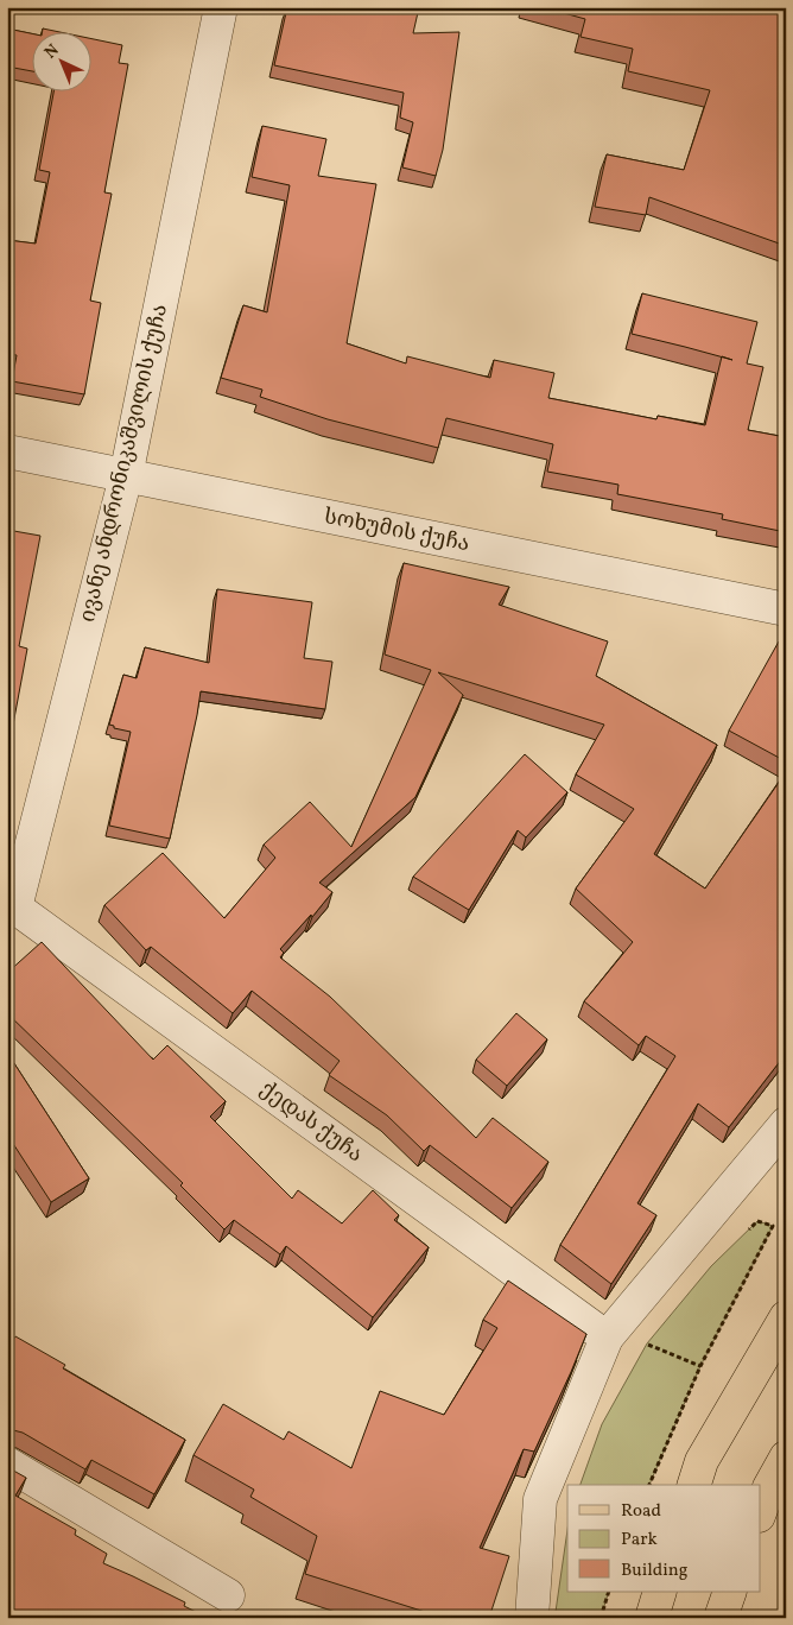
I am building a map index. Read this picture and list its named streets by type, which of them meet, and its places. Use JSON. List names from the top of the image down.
{
  "streets": {
    "street": ["ივანე ანდრონიკაშვილის ქუჩა", "სოხუმის ქუჩა", "ქედას ქუჩა"]
  },
  "crossings": [
    ["ივანე ანდრონიკაშვილის ქუჩა", "სოხუმის ქუჩა"],
    ["ივანე ანდრონიკაშვილის ქუჩა", "ქედას ქუჩა"]
  ],
  "legend": ["Road", "Park", "Building"],
  "north": "top left"
}
